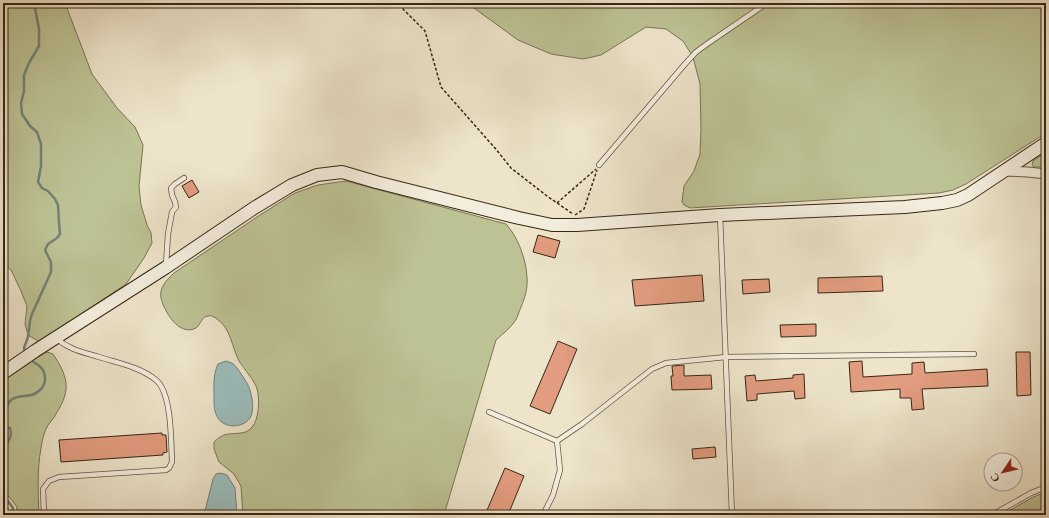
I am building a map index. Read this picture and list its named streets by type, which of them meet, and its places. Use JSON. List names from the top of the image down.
{
  "north": "bottom left"
}
